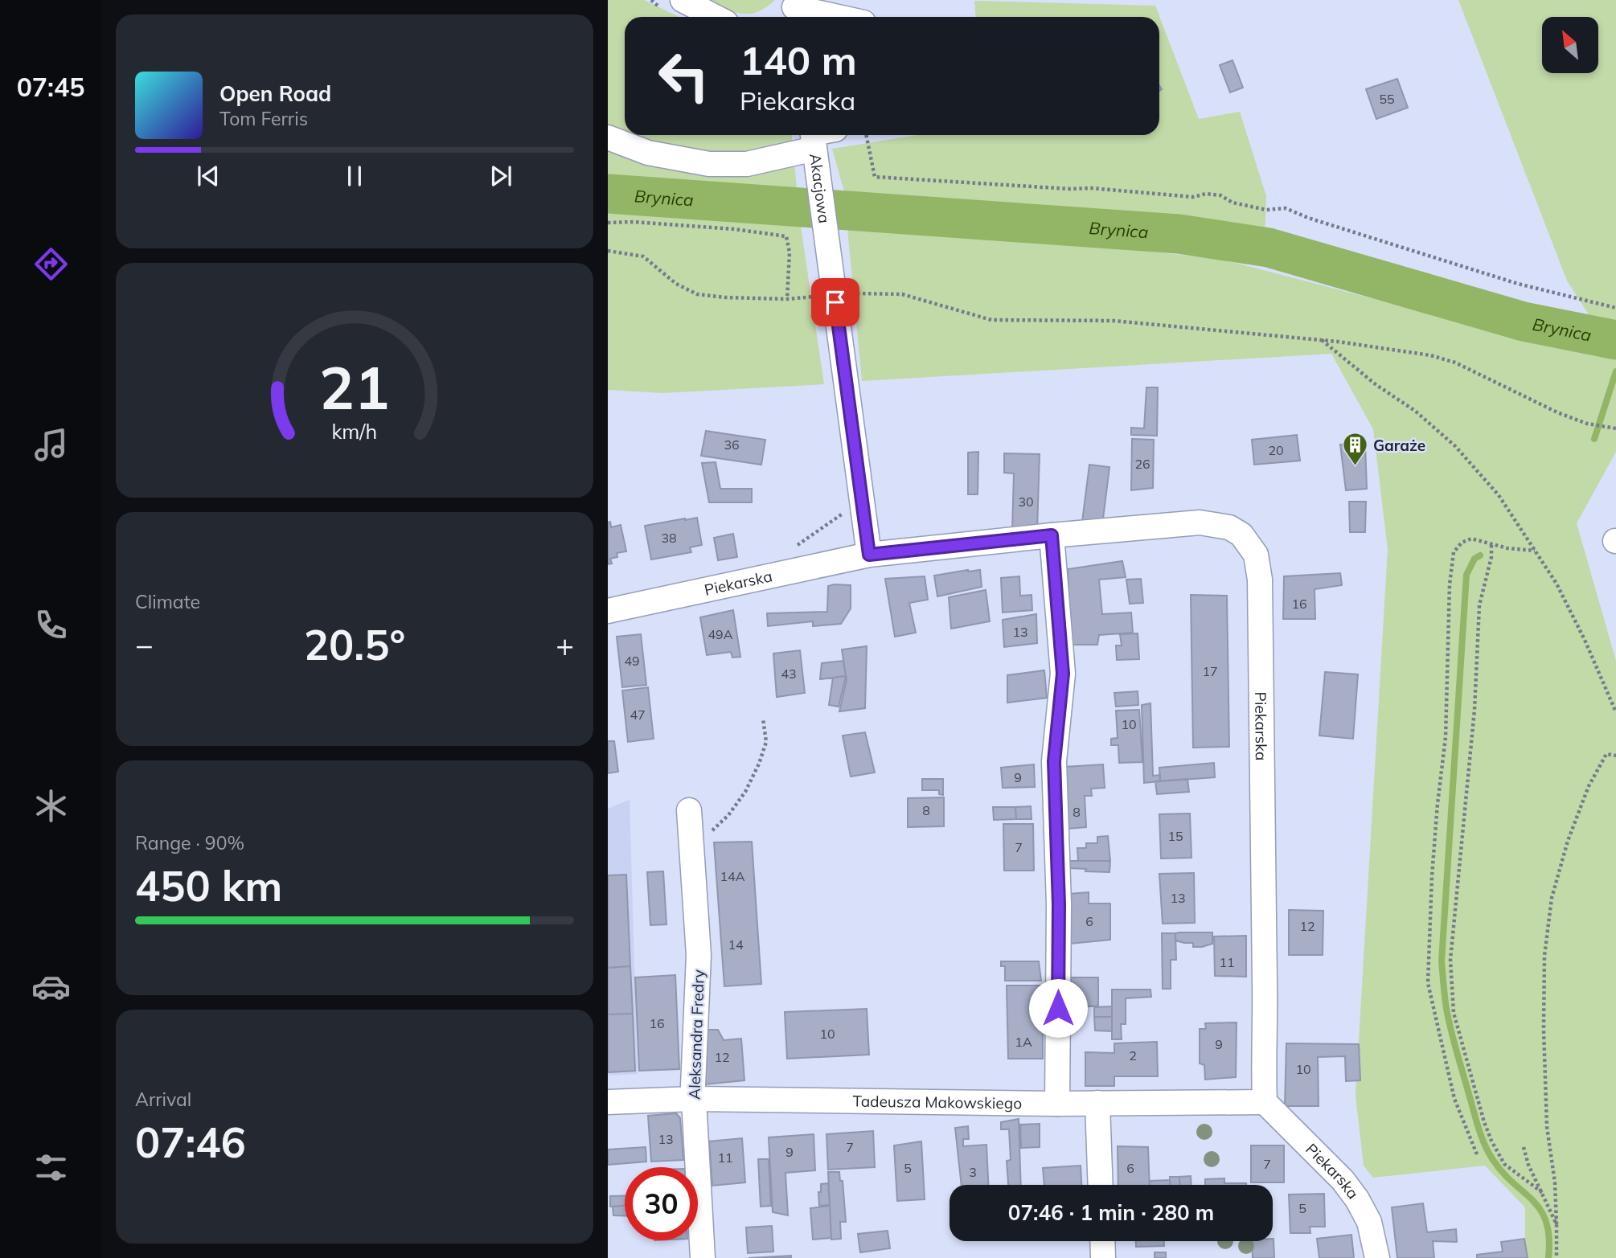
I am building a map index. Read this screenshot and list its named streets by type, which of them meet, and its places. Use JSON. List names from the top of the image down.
{
  "streets": {
    "street": [
      "Akacjowa",
      "Piekarska",
      "Aleksandra Fredry",
      "Tadeusza Makowskiego"
    ]
  },
  "crossings": [
    ["Piekarska", "Tadeusza Makowskiego"],
    ["Aleksandra Fredry", "Tadeusza Makowskiego"]
  ],
  "water": ["Brynica"],
  "places": {
    "building": ["Garaże"]
  },
  "house_numbers": [
    "55",
    "36",
    "20",
    "26",
    "30",
    "38",
    "16",
    "13",
    "49A",
    "49",
    "17",
    "43",
    "47",
    "10",
    "9",
    "8",
    "8",
    "15",
    "7",
    "14A",
    "13",
    "6",
    "12",
    "14",
    "11",
    "16",
    "10",
    "1A",
    "9",
    "2",
    "12",
    "10",
    "13",
    "7",
    "9",
    "11",
    "7",
    "5",
    "6",
    "3",
    "5"
  ],
  "north": "top left",
  "page": {
    "tabs": "07:45",
    "turn": ["140 m", "Piekarska"],
    "song": ["Open Road", "Tom Ferris"],
    "tile": [
      "Climate",
      ["Range · 90%", "450 km"],
      ["Arrival", "07:46"]
    ],
    "heat": ["−", "20.5°", "+"],
    "limit": "30",
    "trip": "07:46 · 1 min · 280 m",
    "gauge": ["21", "km/h"]
  }
}
